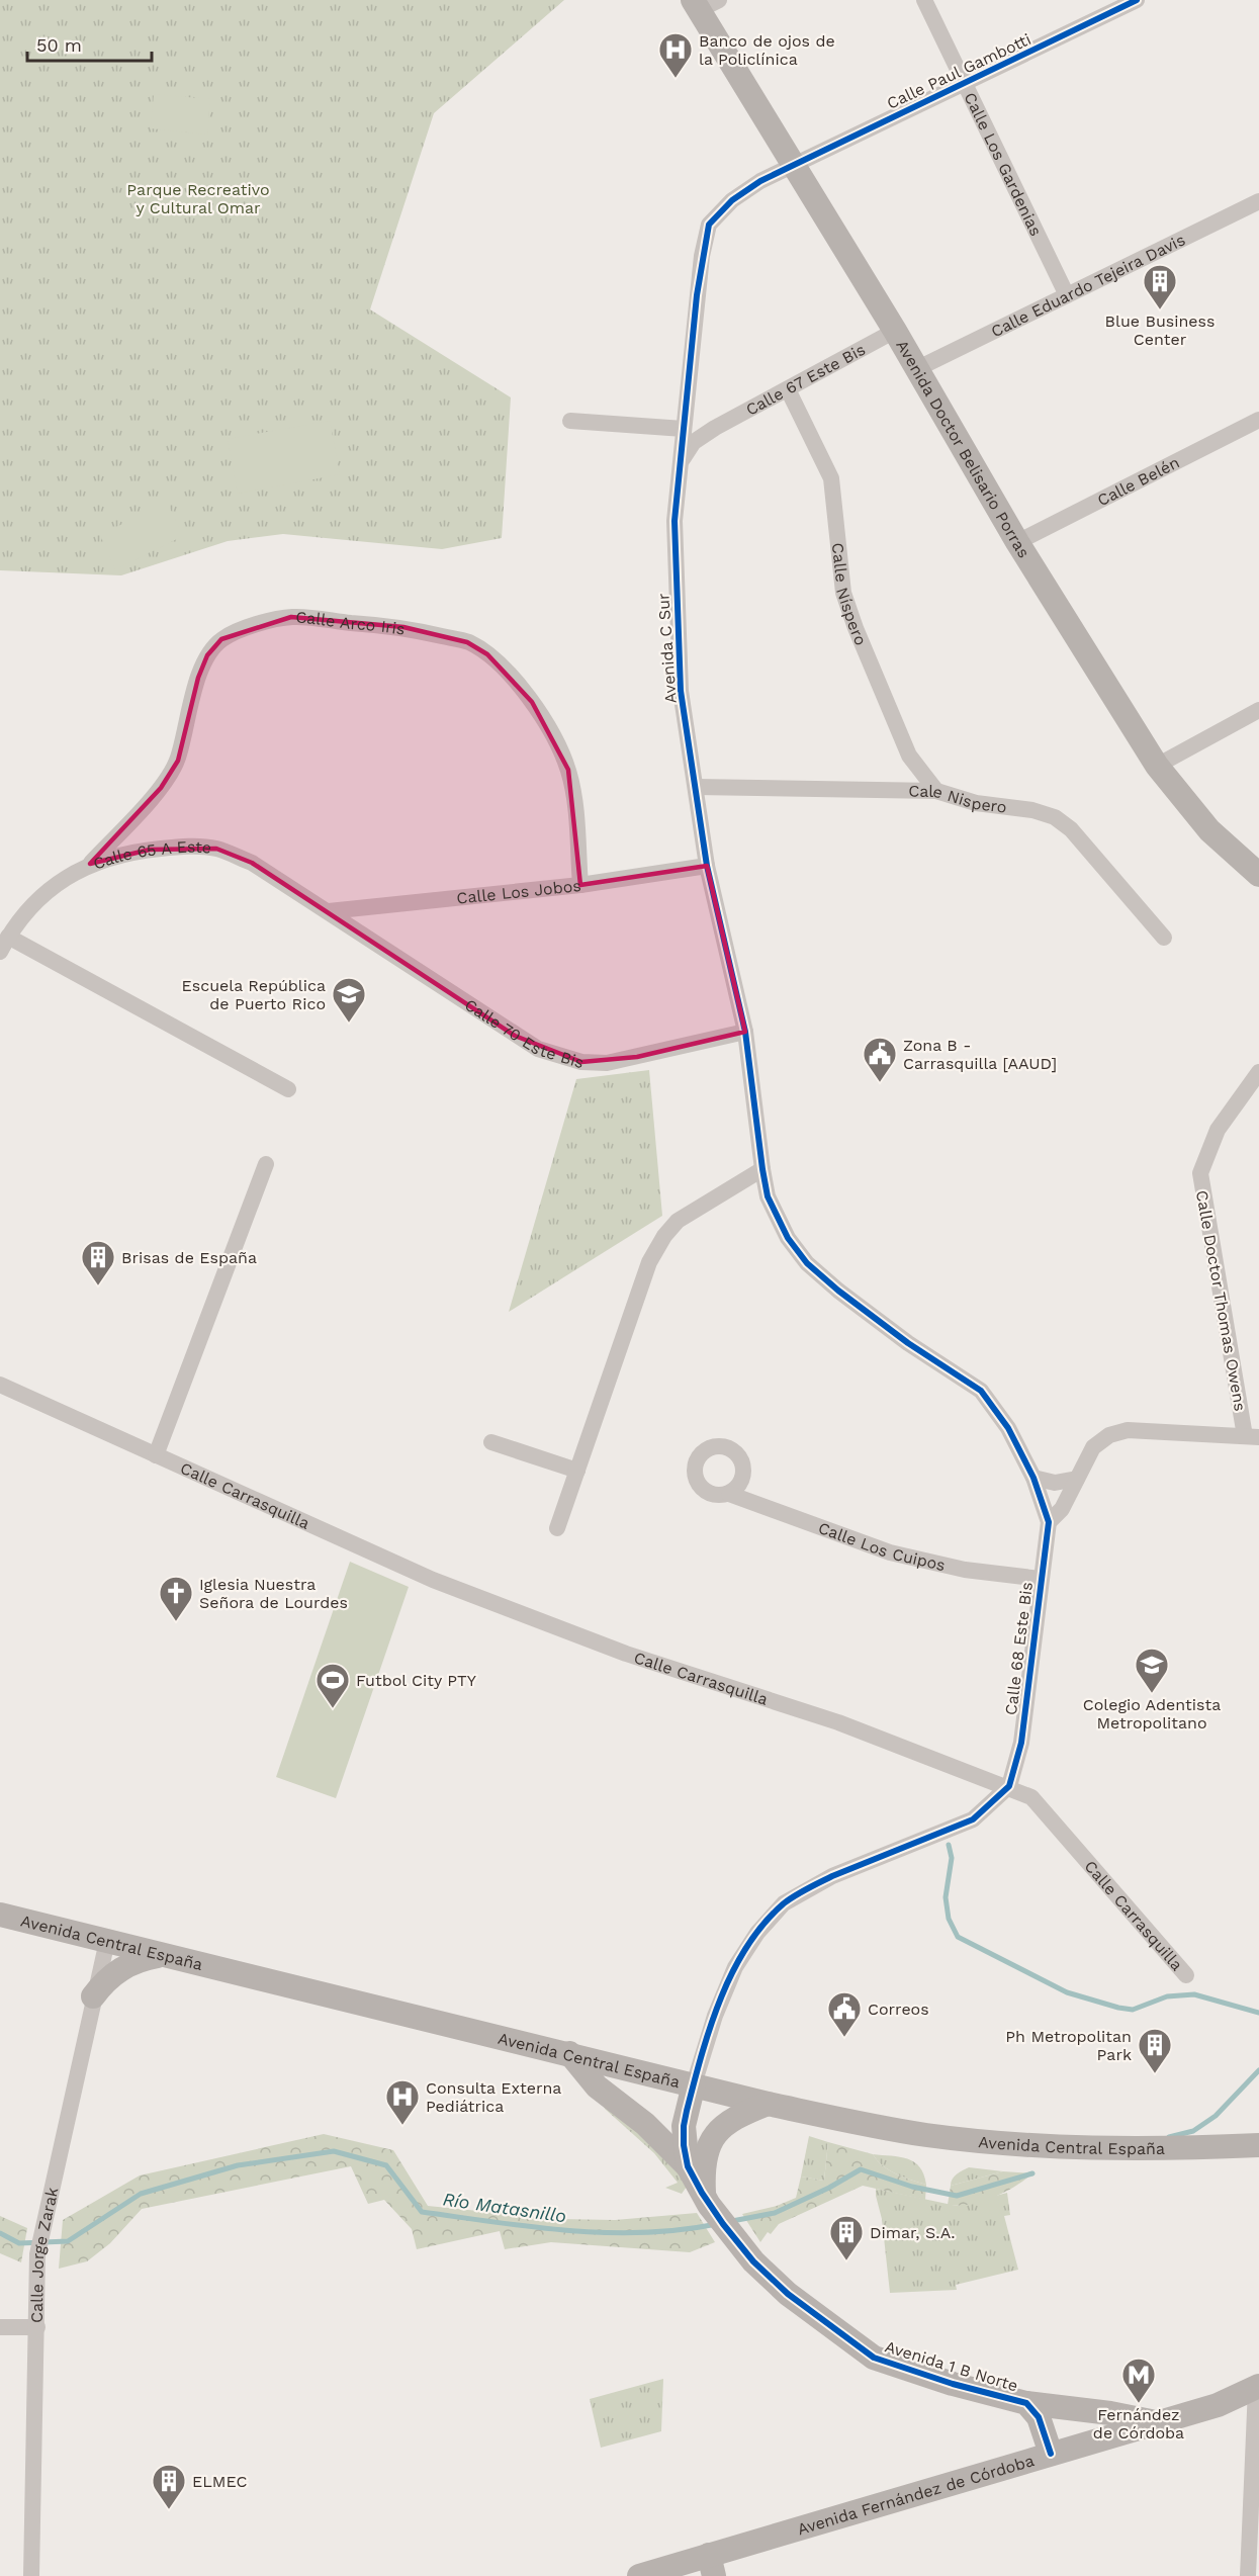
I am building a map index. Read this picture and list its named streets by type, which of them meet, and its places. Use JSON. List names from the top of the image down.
{
  "streets": {
    "main road": [
      "Avenida Doctor Belisario Porras",
      "Avenida Central España",
      "Avenida 1 B Norte",
      "Avenida Fernández de Córdoba"
    ],
    "street": [
      "Calle Paul Gambotti",
      "Calle Los Gardenias",
      "Calle Eduardo Tejeira Davis",
      "Calle 67 Este Bis",
      "Calle Belén",
      "Calle Níspero",
      "Calle Arco Iris",
      "Avenida C Sur",
      "Cale Nispero",
      "Calle 65 A Este",
      "Calle Los Jobos",
      "Calle 70 Este Bis",
      "Calle Doctor Thomas Owens",
      "Calle Carrasquilla",
      "Calle Los Cuipos",
      "Calle 68 Este Bis",
      "Calle Jorge Zarak"
    ]
  },
  "crossings": [
    ["Calle Paul Gambotti", "Calle Los Gardenias"],
    ["Calle Paul Gambotti", "Avenida Doctor Belisario Porras"],
    ["Calle Paul Gambotti", "Avenida C Sur"],
    ["Calle Los Gardenias", "Calle Eduardo Tejeira Davis"],
    ["Calle Eduardo Tejeira Davis", "Avenida Doctor Belisario Porras"],
    ["Calle 67 Este Bis", "Avenida Doctor Belisario Porras"],
    ["Calle 67 Este Bis", "Calle Níspero"],
    ["Calle 67 Este Bis", "Avenida C Sur"],
    ["Avenida Doctor Belisario Porras", "Calle Belén"],
    ["Avenida Doctor Belisario Porras", "Avenida C Sur"],
    ["Calle Níspero", "Cale Nispero"],
    ["Calle Arco Iris", "Calle 65 A Este"],
    ["Calle Arco Iris", "Calle Los Jobos"],
    ["Avenida C Sur", "Cale Nispero"],
    ["Avenida C Sur", "Calle Los Jobos"],
    ["Avenida C Sur", "Calle 70 Este Bis"],
    ["Avenida C Sur", "Calle 68 Este Bis"],
    ["Calle 65 A Este", "Calle Los Jobos"],
    ["Calle 65 A Este", "Calle 70 Este Bis"],
    ["Calle Los Jobos", "Calle 70 Este Bis"],
    ["Calle Carrasquilla", "Calle 68 Este Bis"],
    ["Calle Los Cuipos", "Calle 68 Este Bis"],
    ["Avenida Central España", "Calle Jorge Zarak"],
    ["Avenida Central España", "Avenida 1 B Norte"],
    ["Avenida 1 B Norte", "Avenida Fernández de Córdoba"]
  ],
  "water": ["Río Matasnillo"],
  "parks": ["Parque Recreativo y Cultural Omar"],
  "places": {
    "hospital": ["Banco de ojos de la Policlínica", "Consulta Externa Pediátrica"],
    "building": [
      "Blue Business Center",
      "Brisas de España",
      "Ph Metropolitan Park",
      "Dimar, S.A.",
      "ELMEC"
    ],
    "school or university": ["Escuela República de Puerto Rico", "Colegio Adentista Metropolitano"],
    "public building": ["Zona B - Carrasquilla [AAUD]", "Correos"],
    "church": ["Iglesia Nuestra Señora de Lourdes"],
    "sports": ["Futbol City PTY"],
    "metro station": ["Fernández de Córdoba"]
  },
  "scale_bar": "50 m"
}
